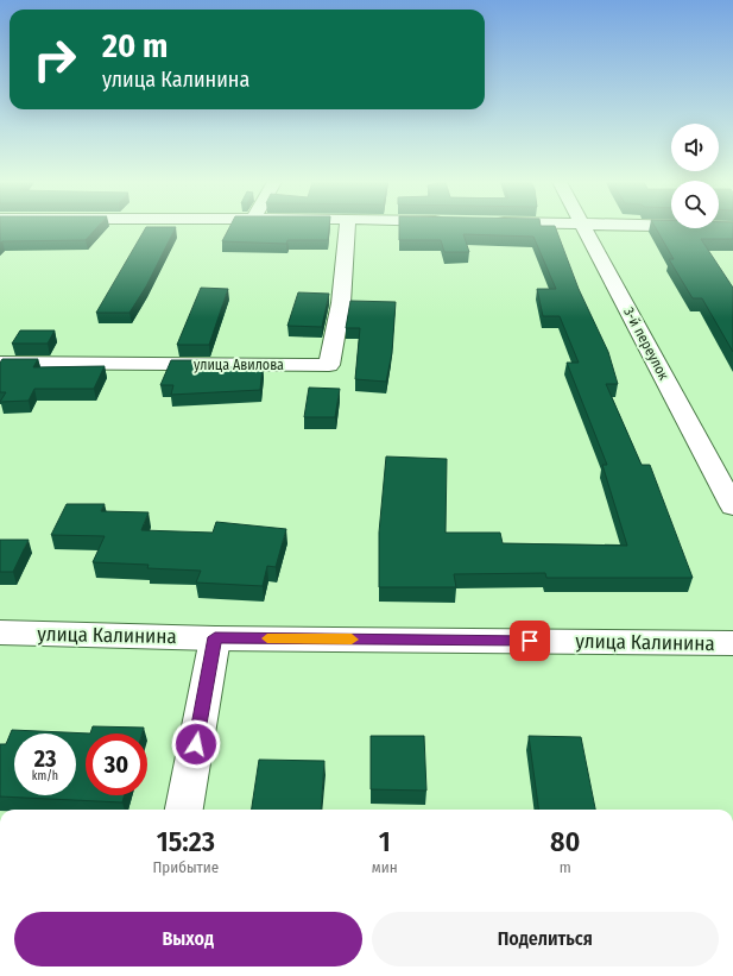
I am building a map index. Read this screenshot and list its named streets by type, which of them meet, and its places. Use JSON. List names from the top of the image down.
{
  "streets": {
    "street": ["3-й переулок", "улица Авилова", "улица Калинина"]
  },
  "page": {
    "turn": ["20 m", "улица Калинина"],
    "speed": "23 km/h",
    "limit": "30",
    "eta": [
      "15:23",
      "Прибытие",
      "1",
      "мин",
      "80",
      "m"
    ],
    "buttons": ["Выход", "Поделиться"]
  }
}
